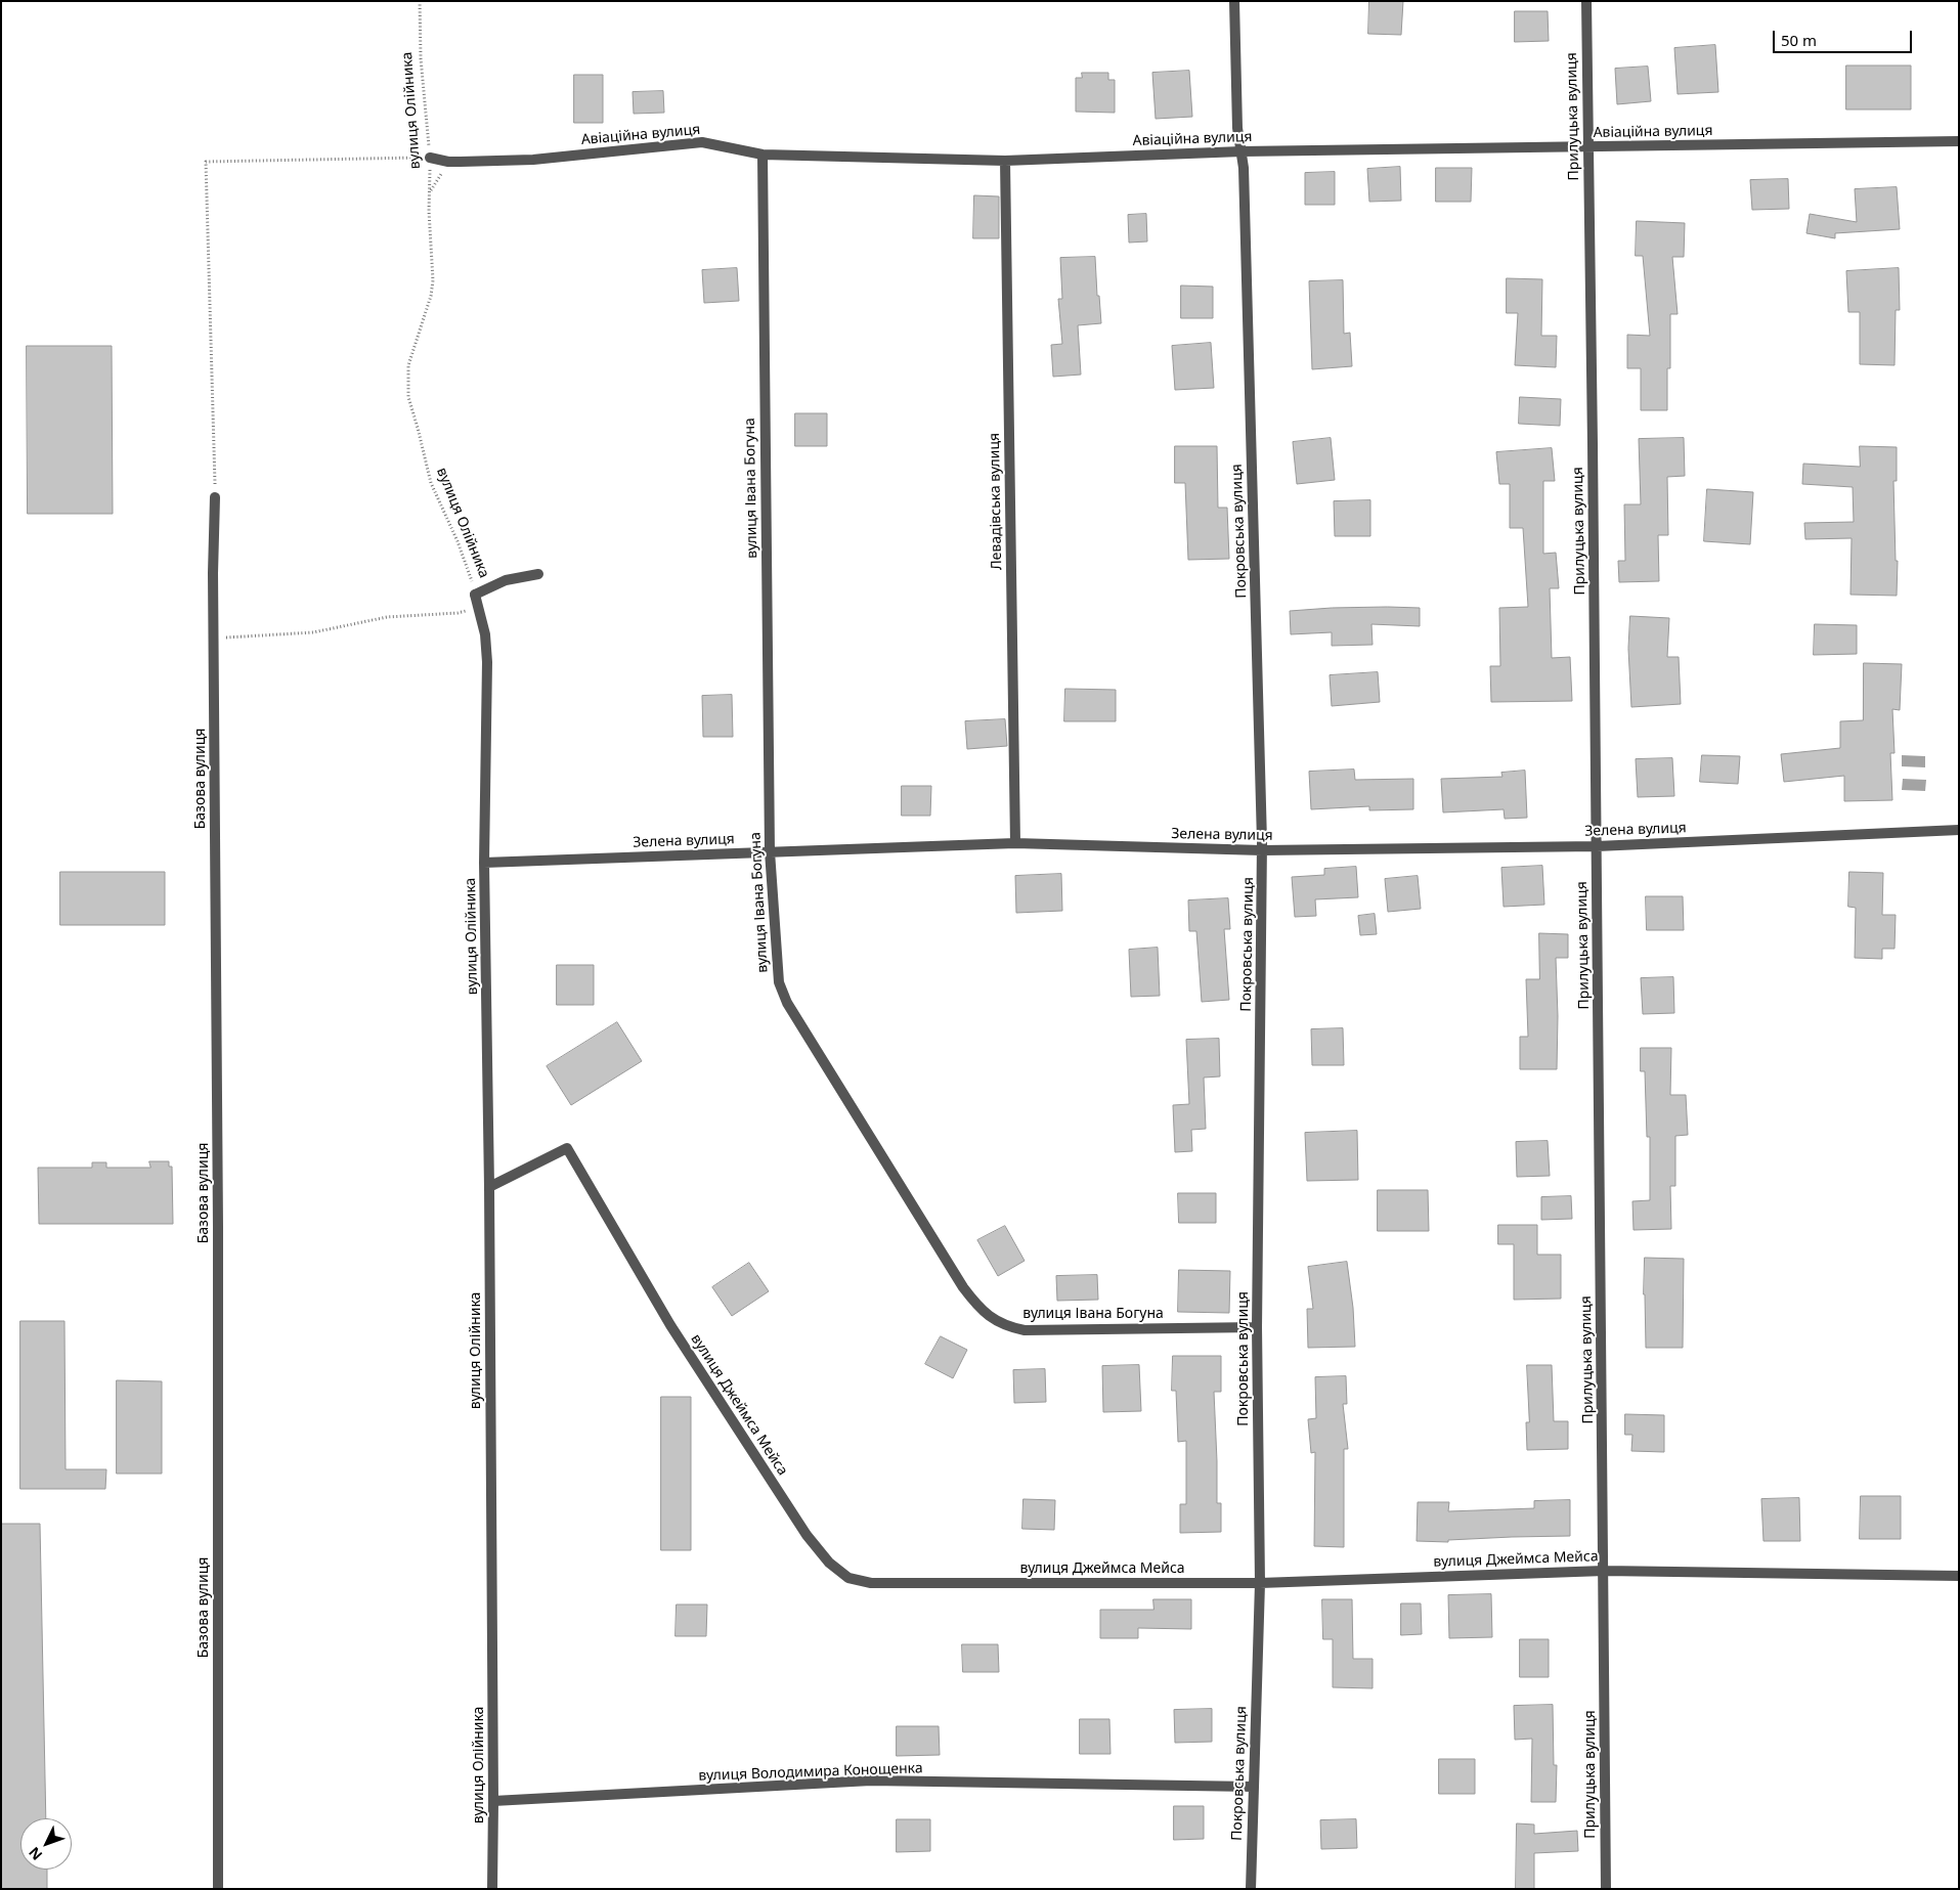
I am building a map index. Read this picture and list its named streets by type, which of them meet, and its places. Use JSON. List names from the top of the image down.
{
  "streets": {
    "street": [
      "вулиця Олійника",
      "Прилуцька вулиця",
      "Авіаційна вулиця",
      "вулиця Івана Богуна",
      "Левадівська вулиця",
      "Покровська вулиця",
      "Базова вулиця",
      "Зелена вулиця",
      "вулиця Джеймса Мейса",
      "вулиця Володимира Конощенка"
    ]
  },
  "crossings": [
    ["вулиця Олійника", "Авіаційна вулиця"],
    ["вулиця Олійника", "Зелена вулиця"],
    ["вулиця Олійника", "вулиця Джеймса Мейса"],
    ["вулиця Олійника", "вулиця Володимира Конощенка"],
    ["Прилуцька вулиця", "Авіаційна вулиця"],
    ["Прилуцька вулиця", "Зелена вулиця"],
    ["Прилуцька вулиця", "вулиця Джеймса Мейса"],
    ["Авіаційна вулиця", "вулиця Івана Богуна"],
    ["Авіаційна вулиця", "Левадівська вулиця"],
    ["Авіаційна вулиця", "Покровська вулиця"],
    ["вулиця Івана Богуна", "Покровська вулиця"],
    ["вулиця Івана Богуна", "Зелена вулиця"],
    ["Левадівська вулиця", "Зелена вулиця"],
    ["Покровська вулиця", "Зелена вулиця"],
    ["Покровська вулиця", "вулиця Джеймса Мейса"],
    ["Покровська вулиця", "вулиця Володимира Конощенка"]
  ],
  "scale_bar": "50 m",
  "north": "bottom left"
}
